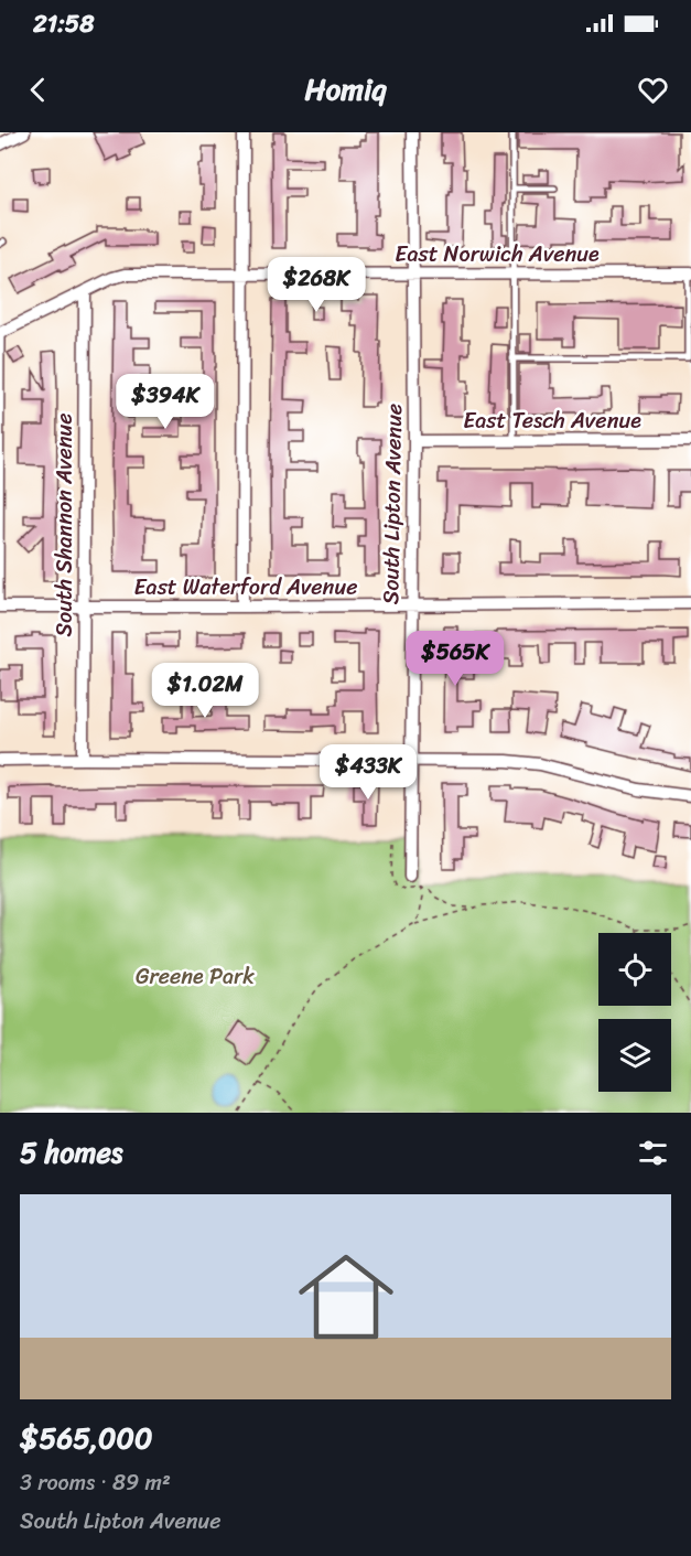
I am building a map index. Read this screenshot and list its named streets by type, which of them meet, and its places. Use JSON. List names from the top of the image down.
{
  "streets": {
    "street": [
      "East Norwich Avenue",
      "East Tesch Avenue",
      "South Lipton Avenue",
      "South Shannon Avenue",
      "East Waterford Avenue"
    ]
  },
  "crossings": [
    ["East Norwich Avenue", "South Lipton Avenue"],
    ["East Norwich Avenue", "South Shannon Avenue"],
    ["East Tesch Avenue", "South Lipton Avenue"],
    ["South Lipton Avenue", "East Waterford Avenue"],
    ["South Shannon Avenue", "East Waterford Avenue"]
  ],
  "parks": ["Greene Park"],
  "page": {
    "status": "21:58",
    "header": "Homiq",
    "price": [
      "$268K",
      "$394K",
      "$565K",
      "$1.02M",
      "$433K"
    ],
    "heading": "5 homes",
    "list": [
      {
        "name": "$565,000",
        "note": "3 rooms · 89 m² · South Lipton Avenue"
      }
    ]
  }
}
